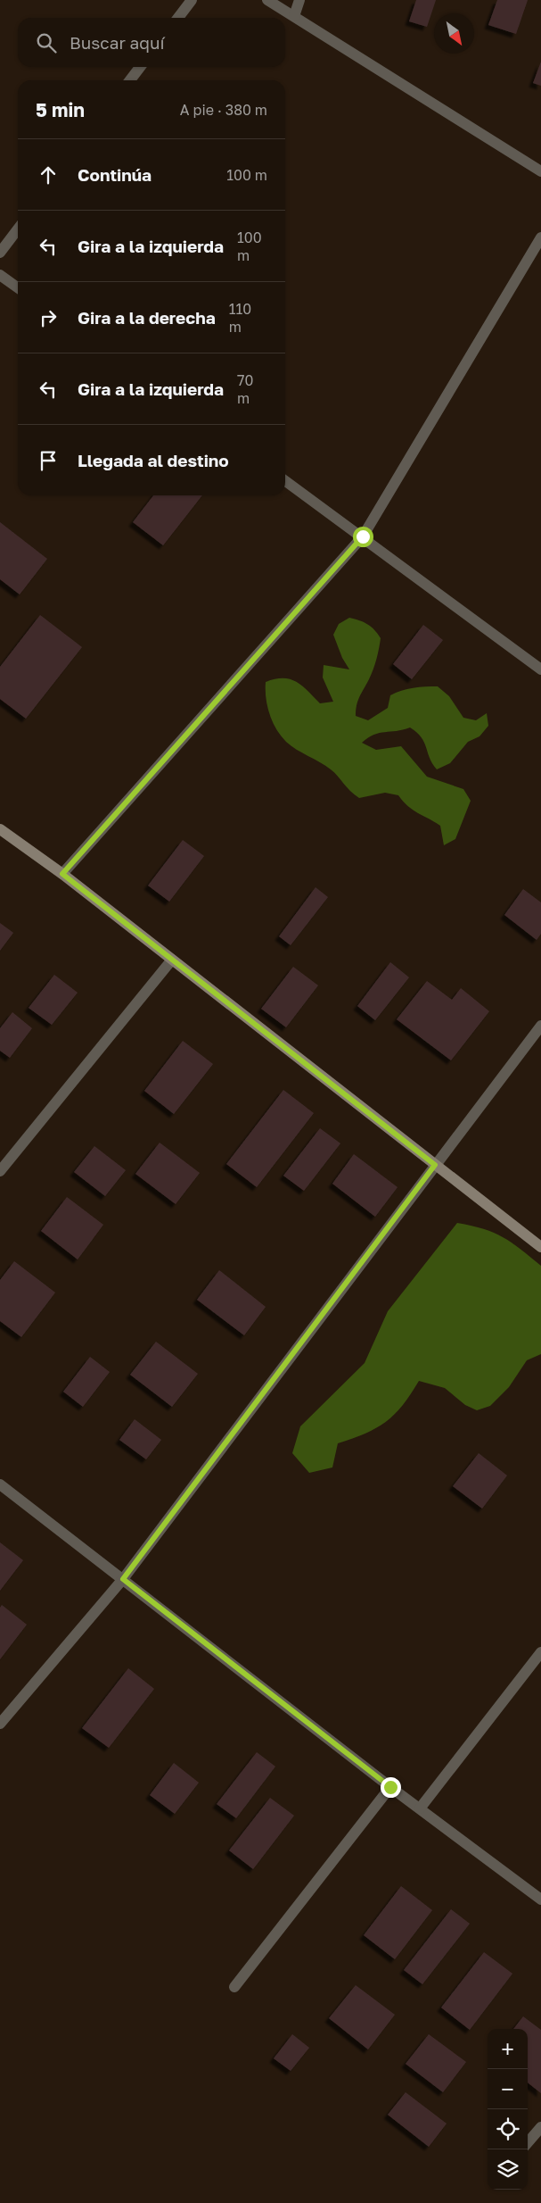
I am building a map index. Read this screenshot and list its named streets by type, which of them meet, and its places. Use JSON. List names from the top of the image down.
{
  "north": "bottom right",
  "page": {
    "search": "Buscar aquí",
    "heading": ["5 min", "A pie · 380 m"],
    "list": [
      ["Continúa", "100 m"],
      ["Gira a la izquierda", "100 m"],
      ["Gira a la derecha", "110 m"],
      ["Gira a la izquierda", "70 m"],
      "Llegada al destino"
    ],
    "map_buttons": ["+", "−"]
  }
}
